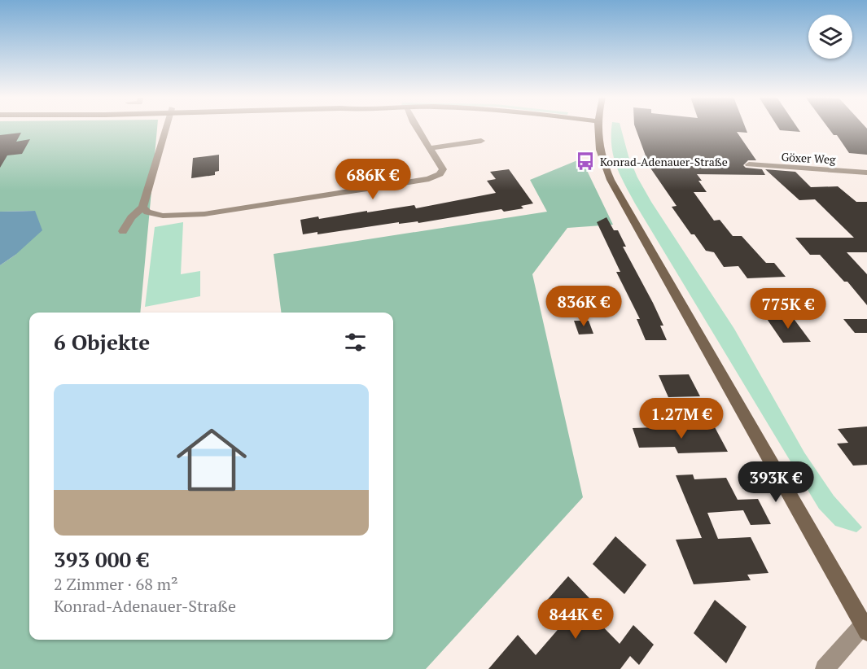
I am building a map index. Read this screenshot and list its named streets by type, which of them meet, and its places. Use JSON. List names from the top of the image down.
{
  "streets": {
    "street": ["Göxer Weg"]
  },
  "places": {
    "bus stop": ["Konrad-Adenauer-Straße"]
  },
  "page": {
    "price": [
      "686K €",
      "836K €",
      "775K €",
      "1.27M €",
      "393K €",
      "844K €"
    ],
    "heading": "6 Objekte",
    "list": [
      {
        "name": "393 000 €",
        "note": "2 Zimmer · 68 m² · Konrad-Adenauer-Straße"
      }
    ]
  }
}
